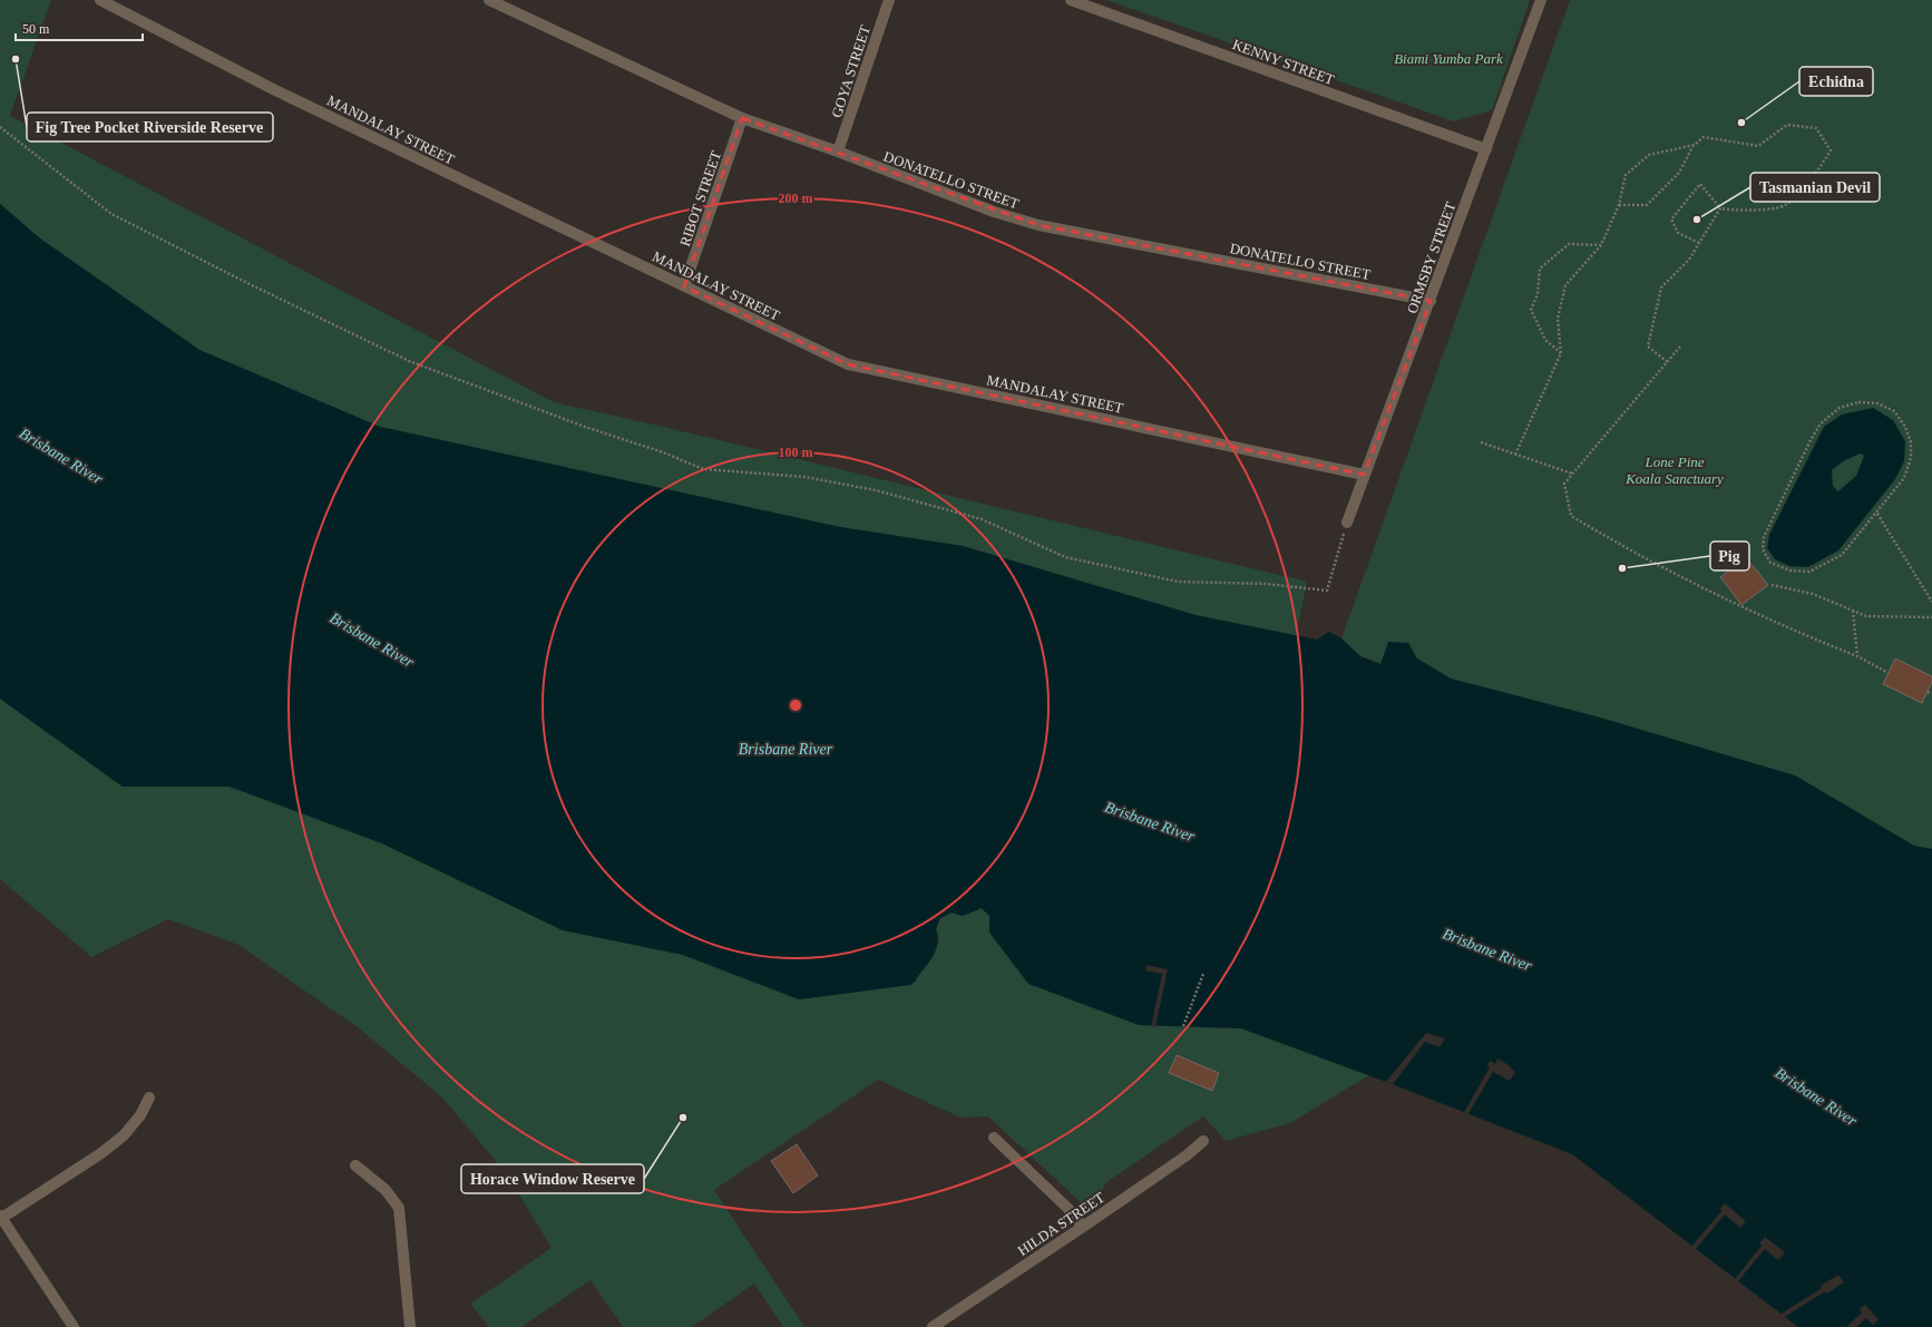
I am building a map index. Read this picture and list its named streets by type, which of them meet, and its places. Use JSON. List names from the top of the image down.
{
  "streets": {
    "street": [
      "KENNY STREET",
      "GOYA STREET",
      "MANDALAY STREET",
      "DONATELLO STREET",
      "RIBOT STREET",
      "ORMSBY STREET",
      "HILDA STREET"
    ]
  },
  "crossings": [
    ["KENNY STREET", "ORMSBY STREET"],
    ["GOYA STREET", "DONATELLO STREET"],
    ["MANDALAY STREET", "RIBOT STREET"],
    ["MANDALAY STREET", "ORMSBY STREET"],
    ["DONATELLO STREET", "RIBOT STREET"],
    ["DONATELLO STREET", "ORMSBY STREET"]
  ],
  "water": ["Brisbane River"],
  "parks": ["Biami Yumba Park", "Lone Pine Koala Sanctuary"],
  "places": [
    "Fig Tree Pocket Riverside Reserve",
    "Echidna",
    "Tasmanian Devil",
    "Pig",
    "Horace Window Reserve"
  ],
  "scale_bar": "50 m",
  "rings": ["200 m", "100 m"]
}
